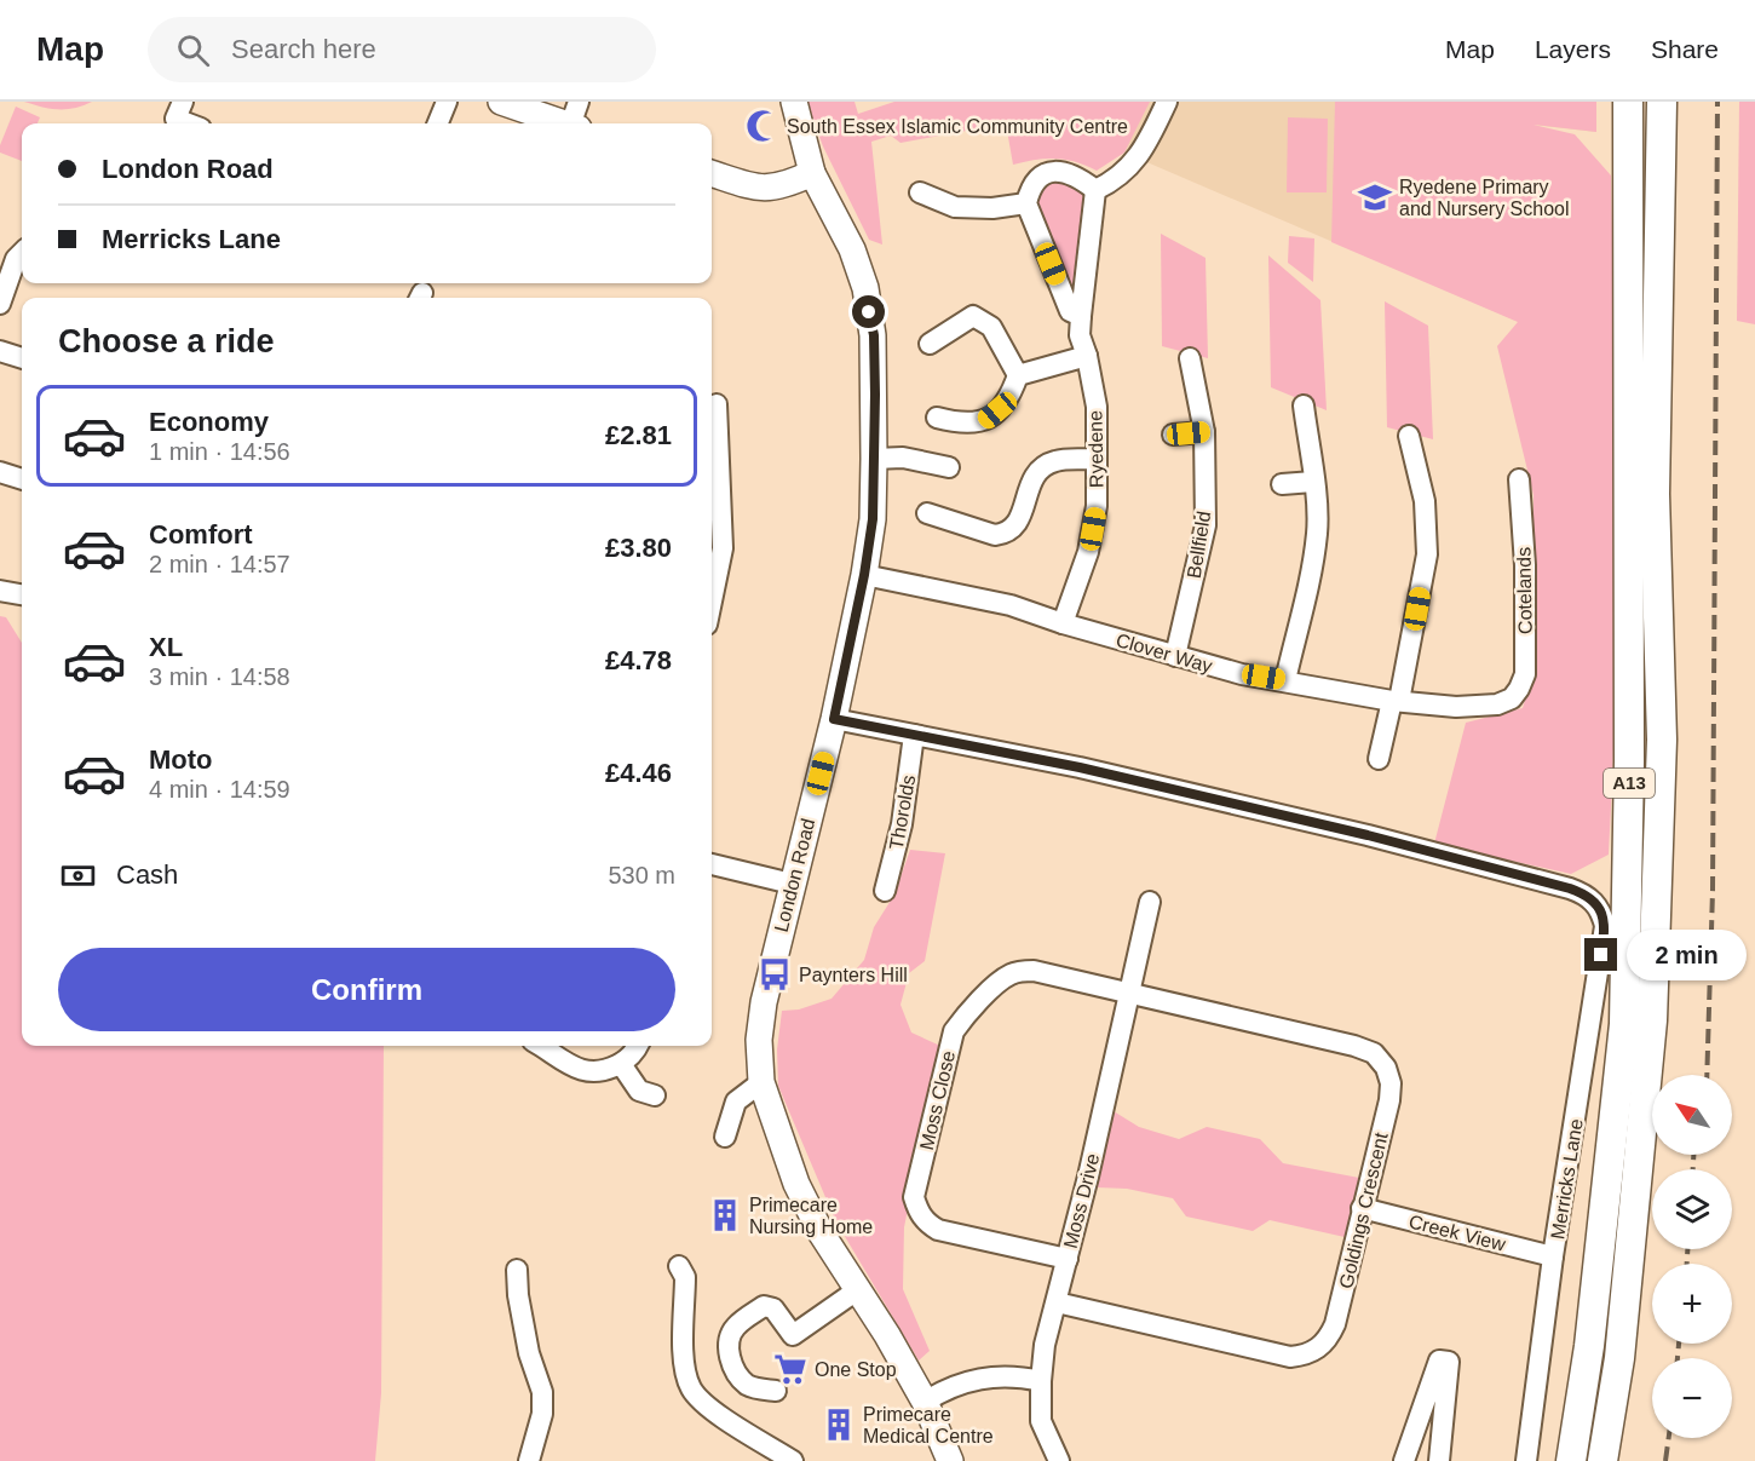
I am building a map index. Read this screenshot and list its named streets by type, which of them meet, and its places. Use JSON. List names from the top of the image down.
{
  "streets": {
    "highway": ["A13"],
    "main road": ["London Road"],
    "street": [
      "Ryedene",
      "Bellfield",
      "Cotelands",
      "Clover Way",
      "Thorolds",
      "Moss Close",
      "Merricks Lane",
      "Moss Drive",
      "Goldings Crescent",
      "Creek View"
    ]
  },
  "crossings": [
    ["Ryedene", "Clover Way"],
    ["Bellfield", "Clover Way"],
    ["Cotelands", "Clover Way"],
    ["Clover Way", "London Road"],
    ["Thorolds", "Merricks Lane"],
    ["Moss Close", "Moss Drive"],
    ["Moss Close", "Goldings Crescent"],
    ["Merricks Lane", "Creek View"],
    ["Moss Drive", "Goldings Crescent"],
    ["Goldings Crescent", "Creek View"]
  ],
  "places": {
    "mosque": ["South Essex Islamic Community Centre"],
    "school or university": ["Ryedene Primary and Nursery School"],
    "bus stop": ["Paynters Hill"],
    "building": ["Primecare Nursing Home", "Primecare Medical Centre"],
    "supermarket": ["One Stop"]
  },
  "north": "top left",
  "page": {
    "header": "Map",
    "search": "Search here",
    "nav": ["Map", "Layers", "Share"],
    "banner": ["London Road", "Merricks Lane"],
    "heading": "Choose a ride",
    "list": [
      {
        "name": "Economy",
        "note": "1 min · 14:56",
        "value": "£2.81"
      },
      {
        "name": "Comfort",
        "note": "2 min · 14:57",
        "value": "£3.80"
      },
      {
        "name": "XL",
        "note": "3 min · 14:58",
        "value": "£4.78"
      },
      {
        "name": "Moto",
        "note": "4 min · 14:59",
        "value": "£4.46"
      }
    ],
    "pay": ["Cash", "530 m"],
    "bubble": "2 min",
    "buttons": "Confirm",
    "map_buttons": ["+", "−"]
  }
}
